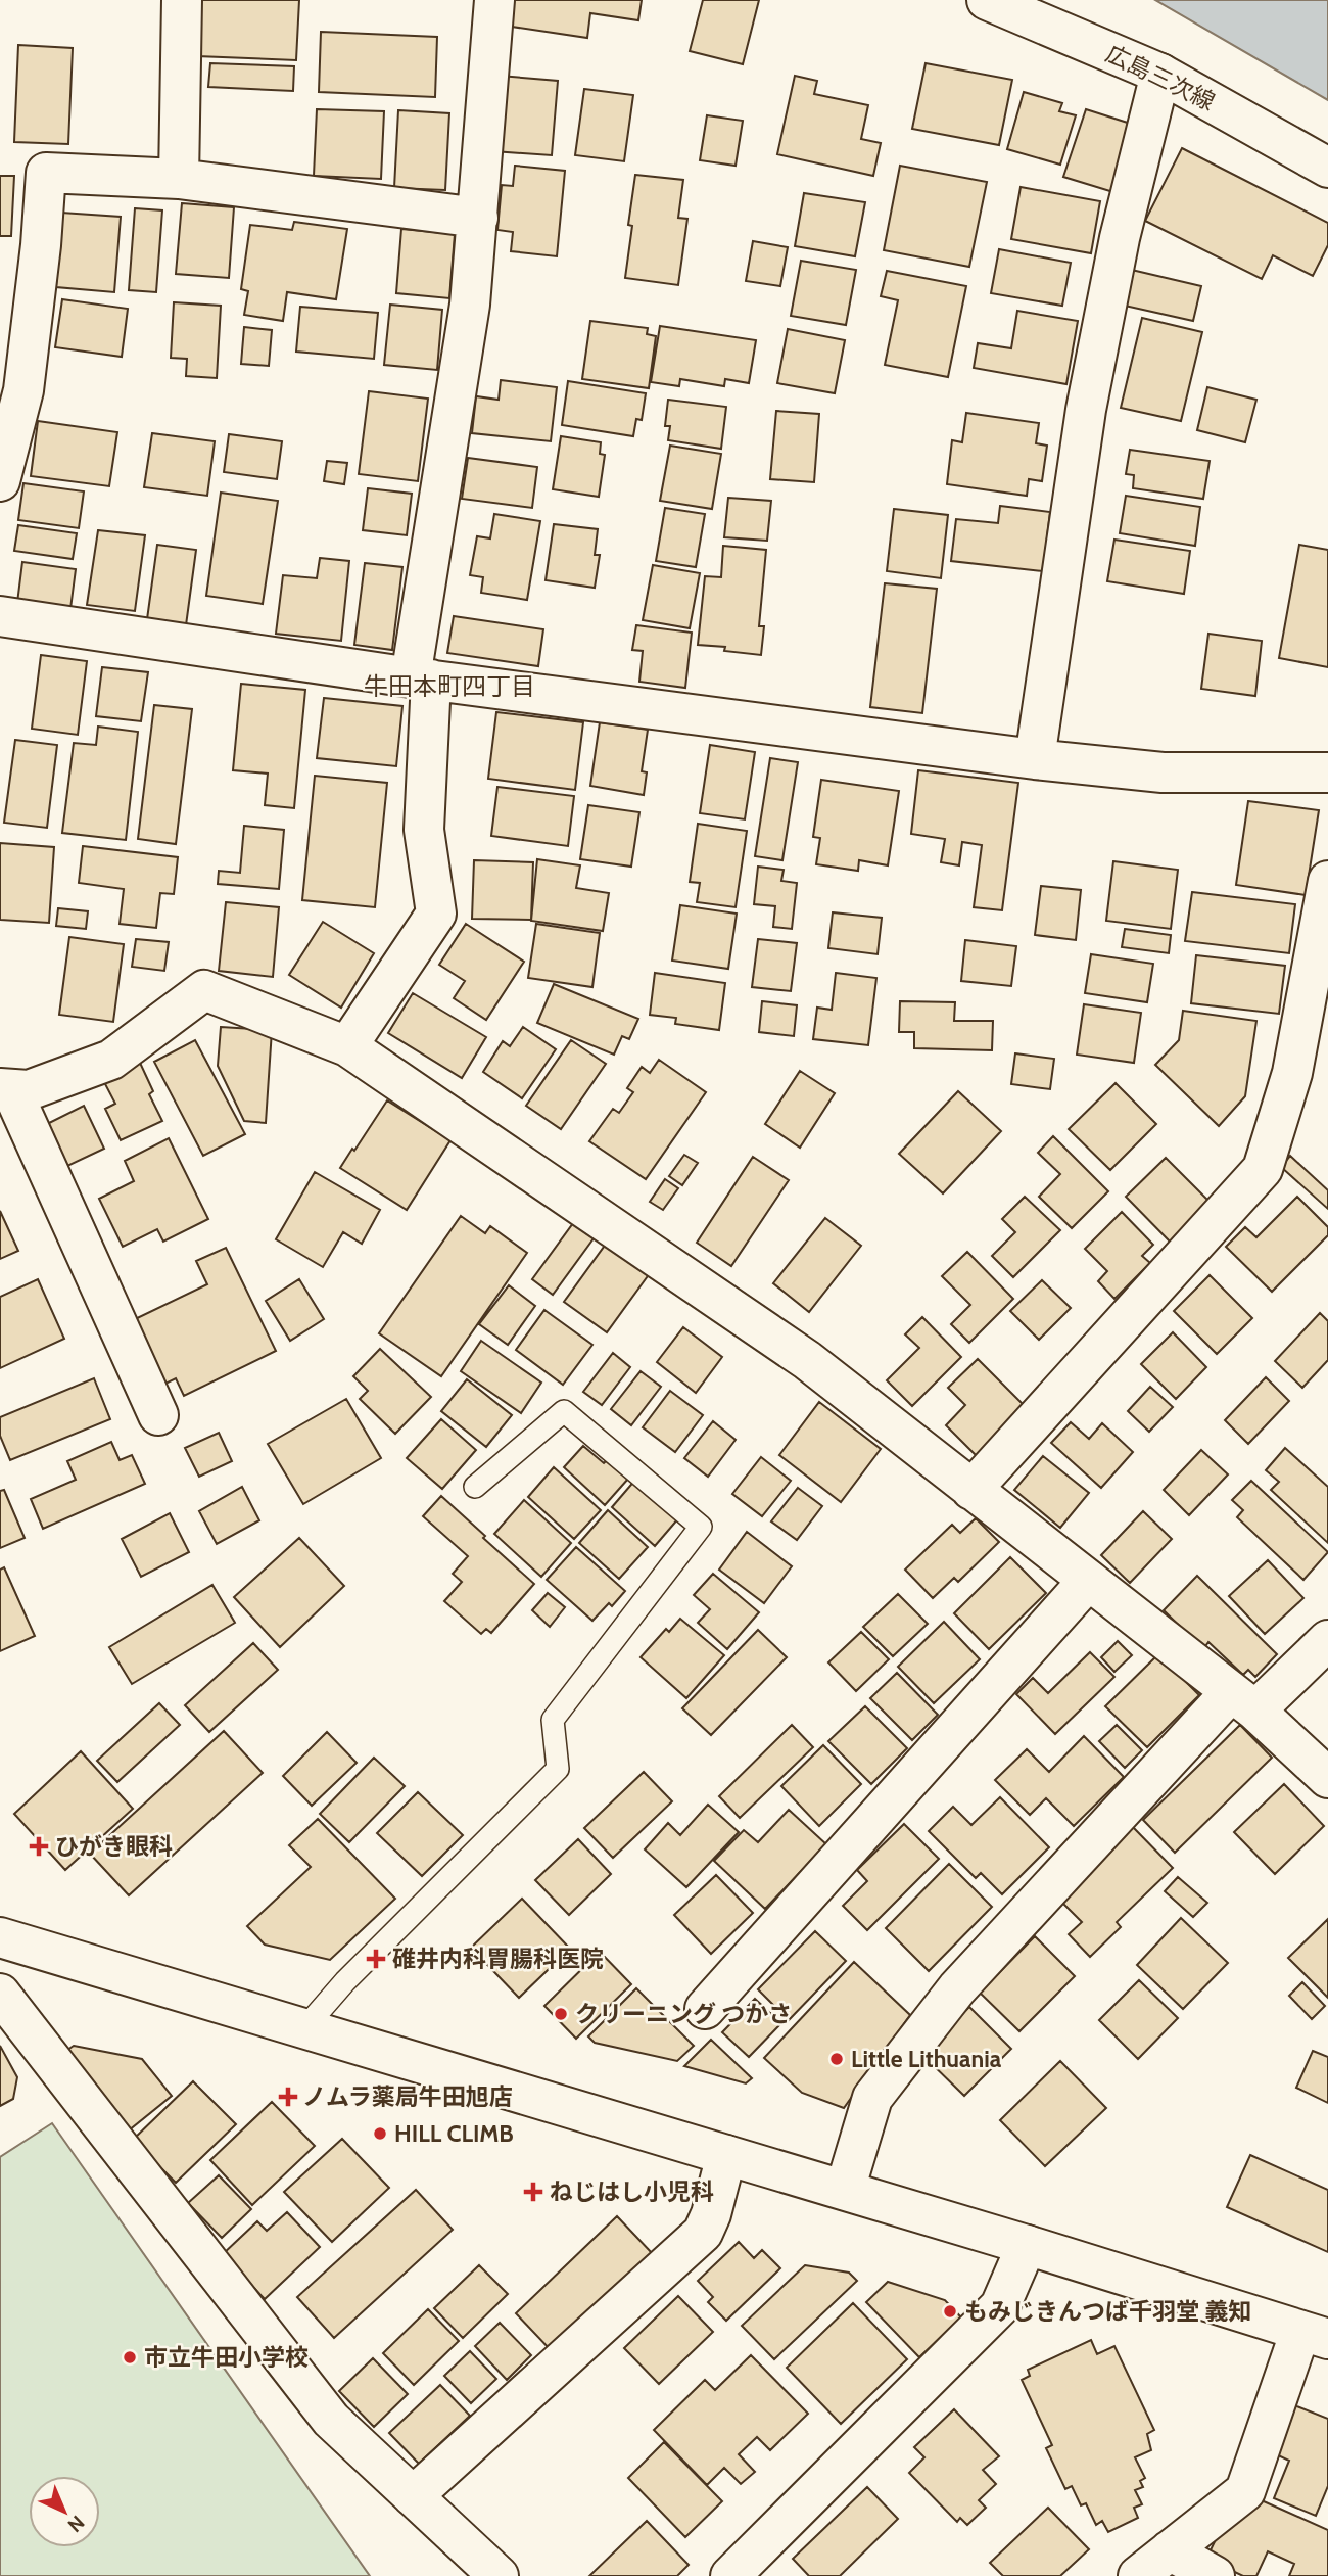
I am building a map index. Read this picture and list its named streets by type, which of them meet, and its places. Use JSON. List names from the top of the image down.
{
  "streets": {
    "street": ["広島三次線"]
  },
  "districts": ["牛田本町四丁目"],
  "places": {
    "health": [
      "ひがき眼科",
      "碓井内科胃腸科医院",
      "ノムラ薬局牛田旭店",
      "ねじはし小児科"
    ],
    "other": [
      "クリーニング つかさ",
      "Little Lithuania",
      "HILL CLIMB",
      "もみじきんつば千羽堂 義知",
      "市立牛田小学校"
    ]
  },
  "north": "bottom right"
}
